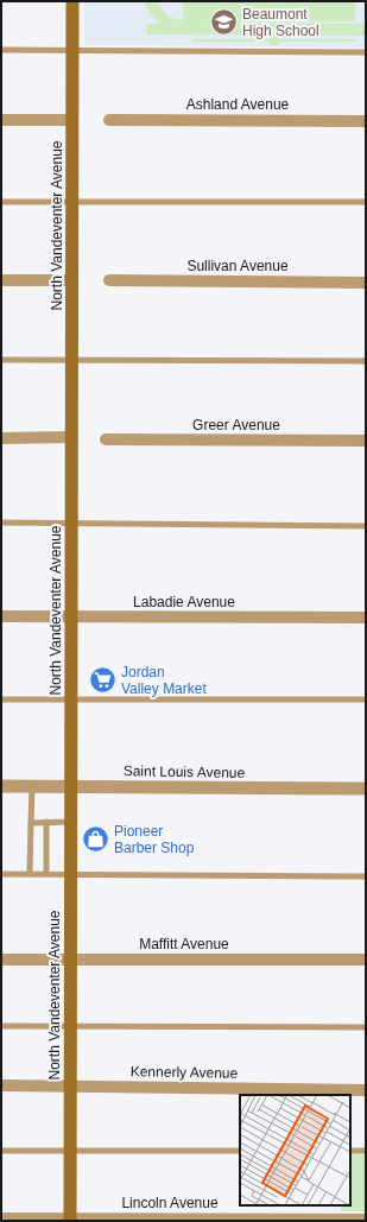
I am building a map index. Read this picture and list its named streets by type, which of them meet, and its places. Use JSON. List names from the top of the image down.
{
  "streets": {
    "main road": ["North Vandeventer Avenue"],
    "street": [
      "Ashland Avenue",
      "Sullivan Avenue",
      "Greer Avenue",
      "Labadie Avenue",
      "Saint Louis Avenue",
      "Maffitt Avenue",
      "Kennerly Avenue",
      "Lincoln Avenue"
    ]
  },
  "crossings": [
    ["North Vandeventer Avenue", "Labadie Avenue"],
    ["North Vandeventer Avenue", "Saint Louis Avenue"],
    ["North Vandeventer Avenue", "Maffitt Avenue"],
    ["North Vandeventer Avenue", "Kennerly Avenue"],
    ["North Vandeventer Avenue", "Lincoln Avenue"]
  ],
  "places": {
    "school or university": ["Beaumont High School"],
    "supermarket": ["Jordan Valley Market"],
    "shop": ["Pioneer Barber Shop"]
  }
}
